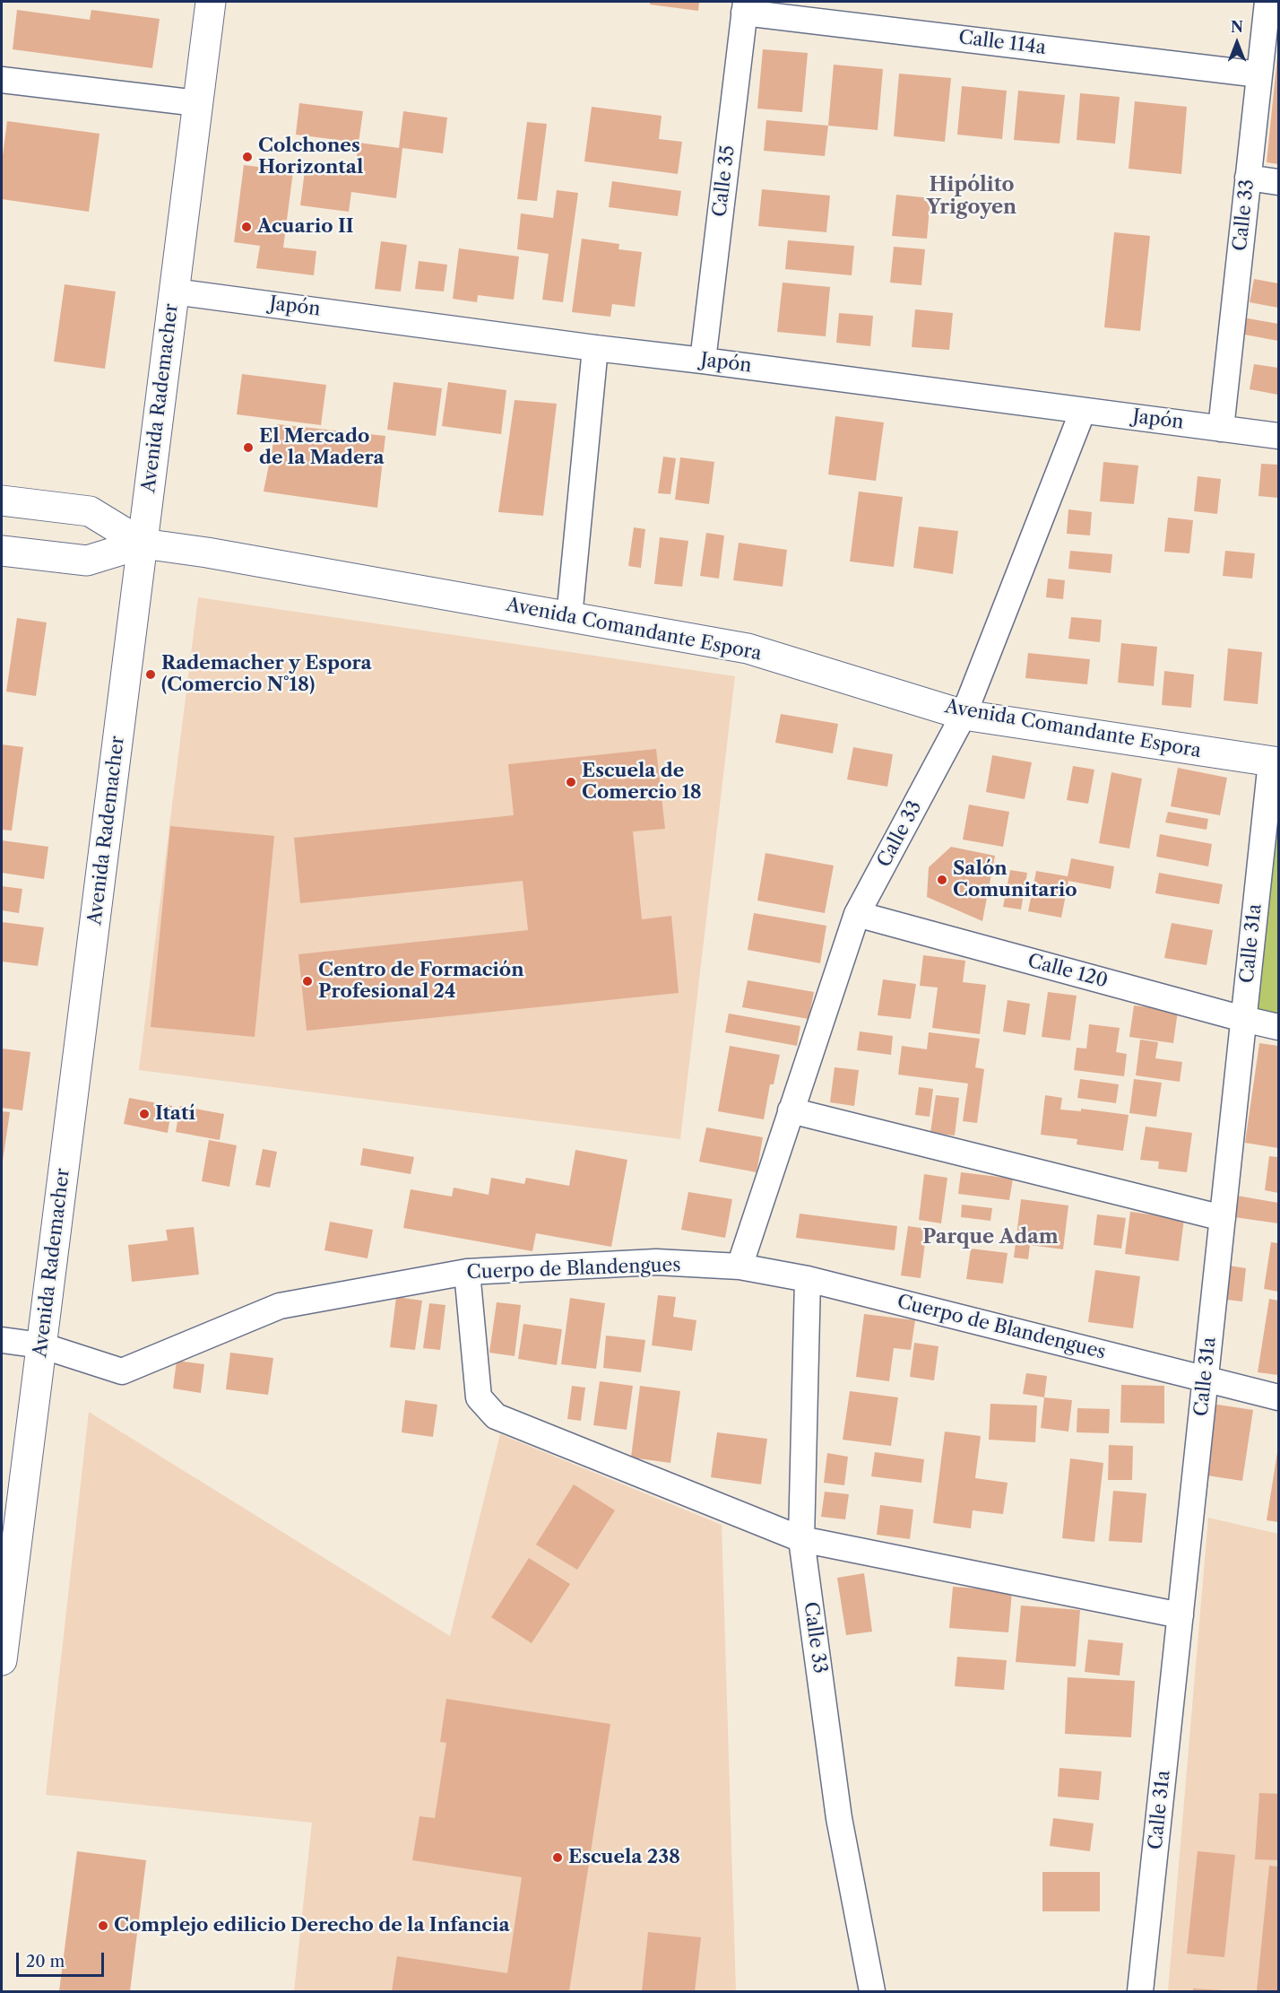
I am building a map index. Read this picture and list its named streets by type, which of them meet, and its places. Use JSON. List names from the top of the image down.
{
  "streets": {
    "main road": ["Avenida Rademacher", "Avenida Comandante Espora"],
    "street": [
      "Calle 114a",
      "Calle 35",
      "Calle 33",
      "Japón",
      "Calle 31a",
      "Calle 120",
      "Cuerpo de Blandengues"
    ]
  },
  "crossings": [
    ["Calle 114a", "Calle 35"],
    ["Calle 114a", "Calle 33"],
    ["Calle 35", "Japón"],
    ["Calle 33", "Japón"],
    ["Calle 33", "Avenida Comandante Espora"],
    ["Calle 33", "Calle 120"],
    ["Calle 33", "Cuerpo de Blandengues"],
    ["Japón", "Avenida Rademacher"],
    ["Avenida Rademacher", "Avenida Comandante Espora"],
    ["Avenida Rademacher", "Cuerpo de Blandengues"],
    ["Avenida Comandante Espora", "Calle 31a"],
    ["Calle 31a", "Calle 120"],
    ["Calle 31a", "Cuerpo de Blandengues"]
  ],
  "districts": ["Hipólito Yrigoyen", "Parque Adam"],
  "places": [
    "Colchones Horizontal",
    "Acuario II",
    "El Mercado de la Madera",
    "Rademacher y Espora (Comercio N°18)",
    "Escuela de Comercio 18",
    "Salón Comunitario",
    "Centro de Formación Profesional 24",
    "Itatí",
    "Escuela 238",
    "Complejo edilicio Derecho de la Infancia"
  ],
  "scale_bar": "20 m",
  "north": "top"
}
